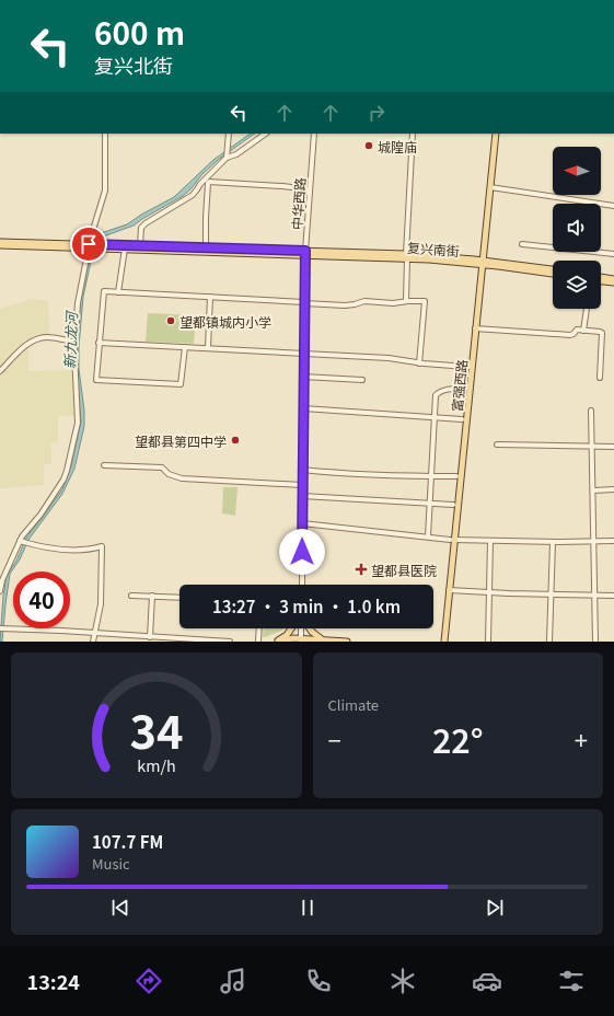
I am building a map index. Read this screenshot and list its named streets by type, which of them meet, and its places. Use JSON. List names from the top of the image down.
{
  "streets": {
    "main road": ["复兴南街", "富强西路"],
    "street": ["中华西路"]
  },
  "crossings": [
    ["中华西路", "复兴南街"],
    ["复兴南街", "富强西路"]
  ],
  "water": ["新九龙河"],
  "places": {
    "other": ["城隍庙", "望都镇城内小学", "望都县第四中学"],
    "health": ["望都县医院"]
  },
  "north": "left",
  "page": {
    "turn": ["600 m", "复兴北街"],
    "limit": "40",
    "trip": "13:27 · 3 min · 1.0 km",
    "tile": "Climate",
    "heat": ["−", "22°", "+"],
    "song": ["107.7 FM", "Music"],
    "tabs": "13:24",
    "gauge": ["34", "km/h"]
  }
}
